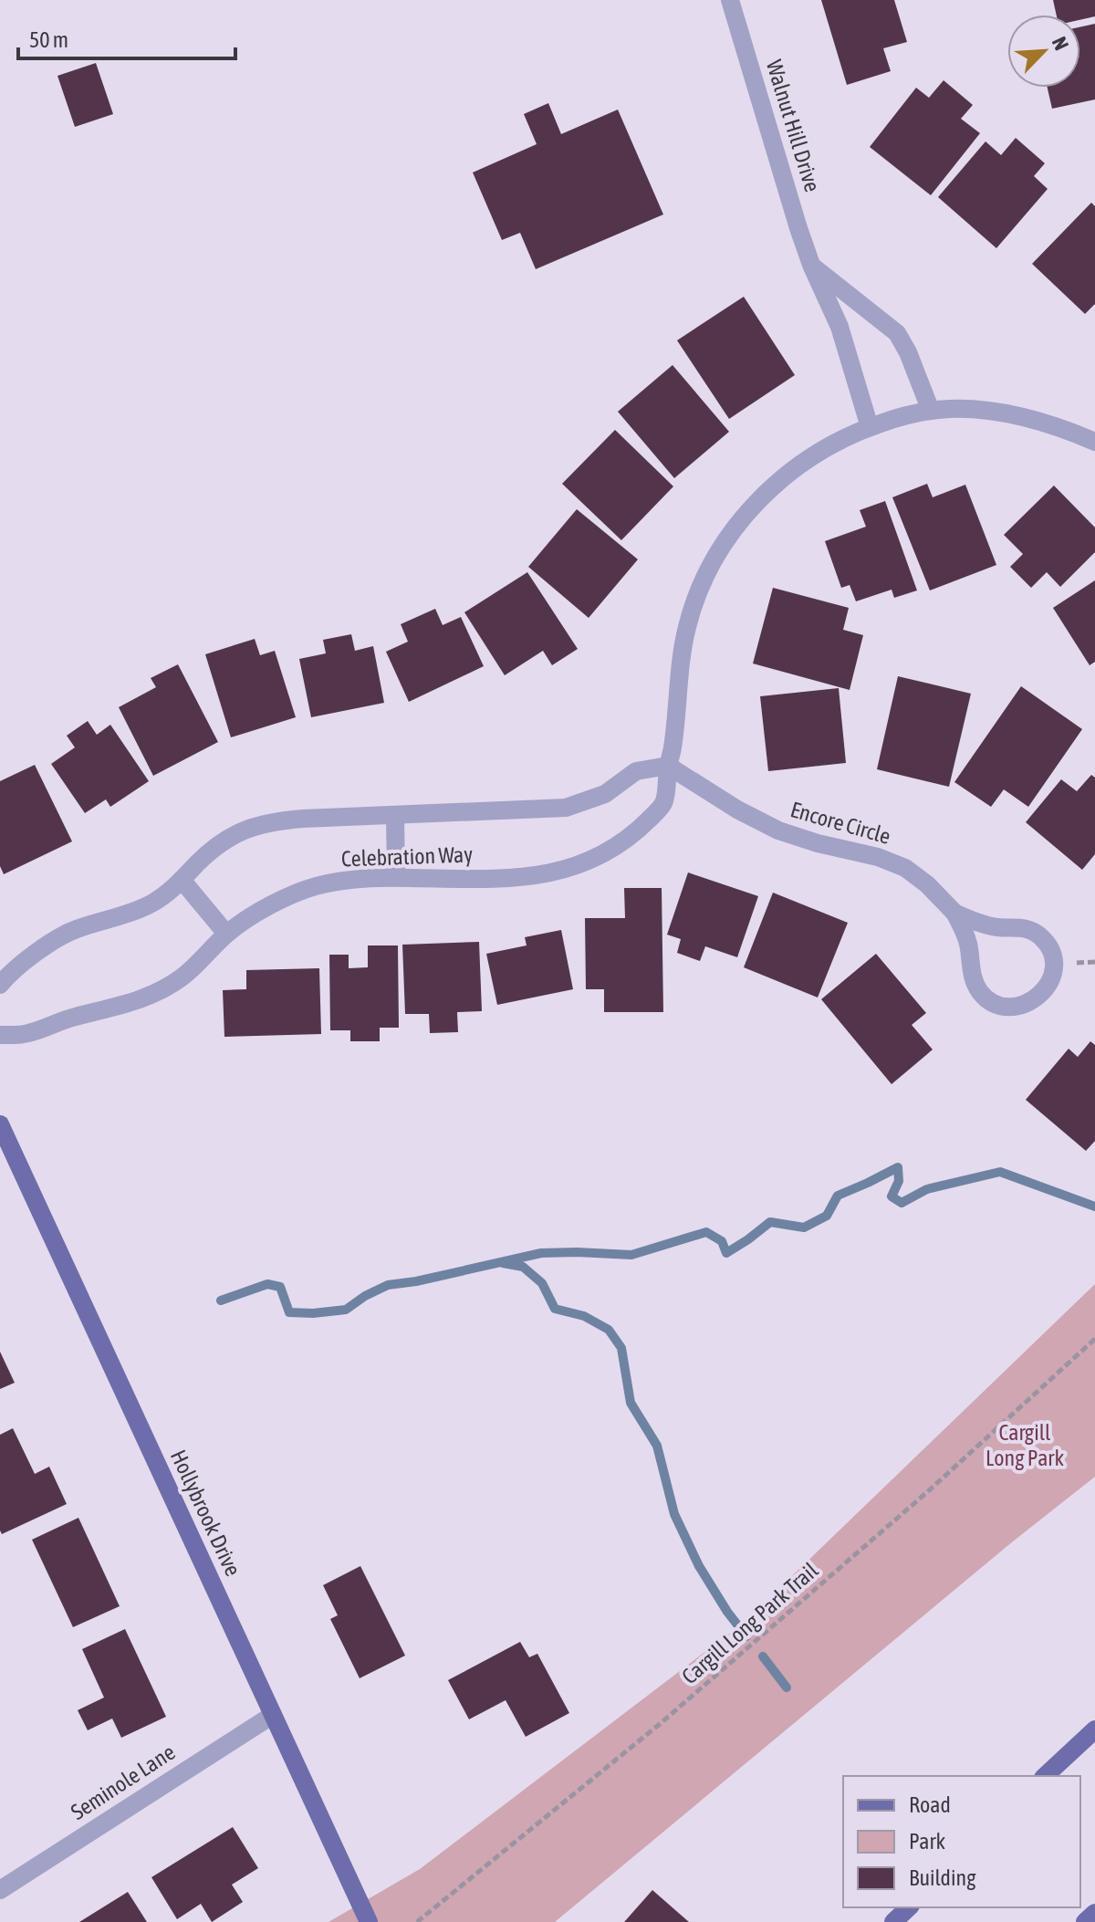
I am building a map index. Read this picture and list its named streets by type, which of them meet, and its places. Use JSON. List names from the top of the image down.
{
  "streets": {
    "main road": ["Hollybrook Drive"],
    "street": [
      "Walnut Hill Drive",
      "Encore Circle",
      "Celebration Way",
      "Seminole Lane"
    ],
    "path": ["Cargill Long Park Trail"]
  },
  "crossings": [
    ["Walnut Hill Drive", "Celebration Way"],
    ["Encore Circle", "Celebration Way"],
    ["Hollybrook Drive", "Seminole Lane"]
  ],
  "parks": ["Cargill Long Park"],
  "legend": ["Road", "Park", "Building"],
  "scale_bar": "50 m",
  "north": "top right"
}
